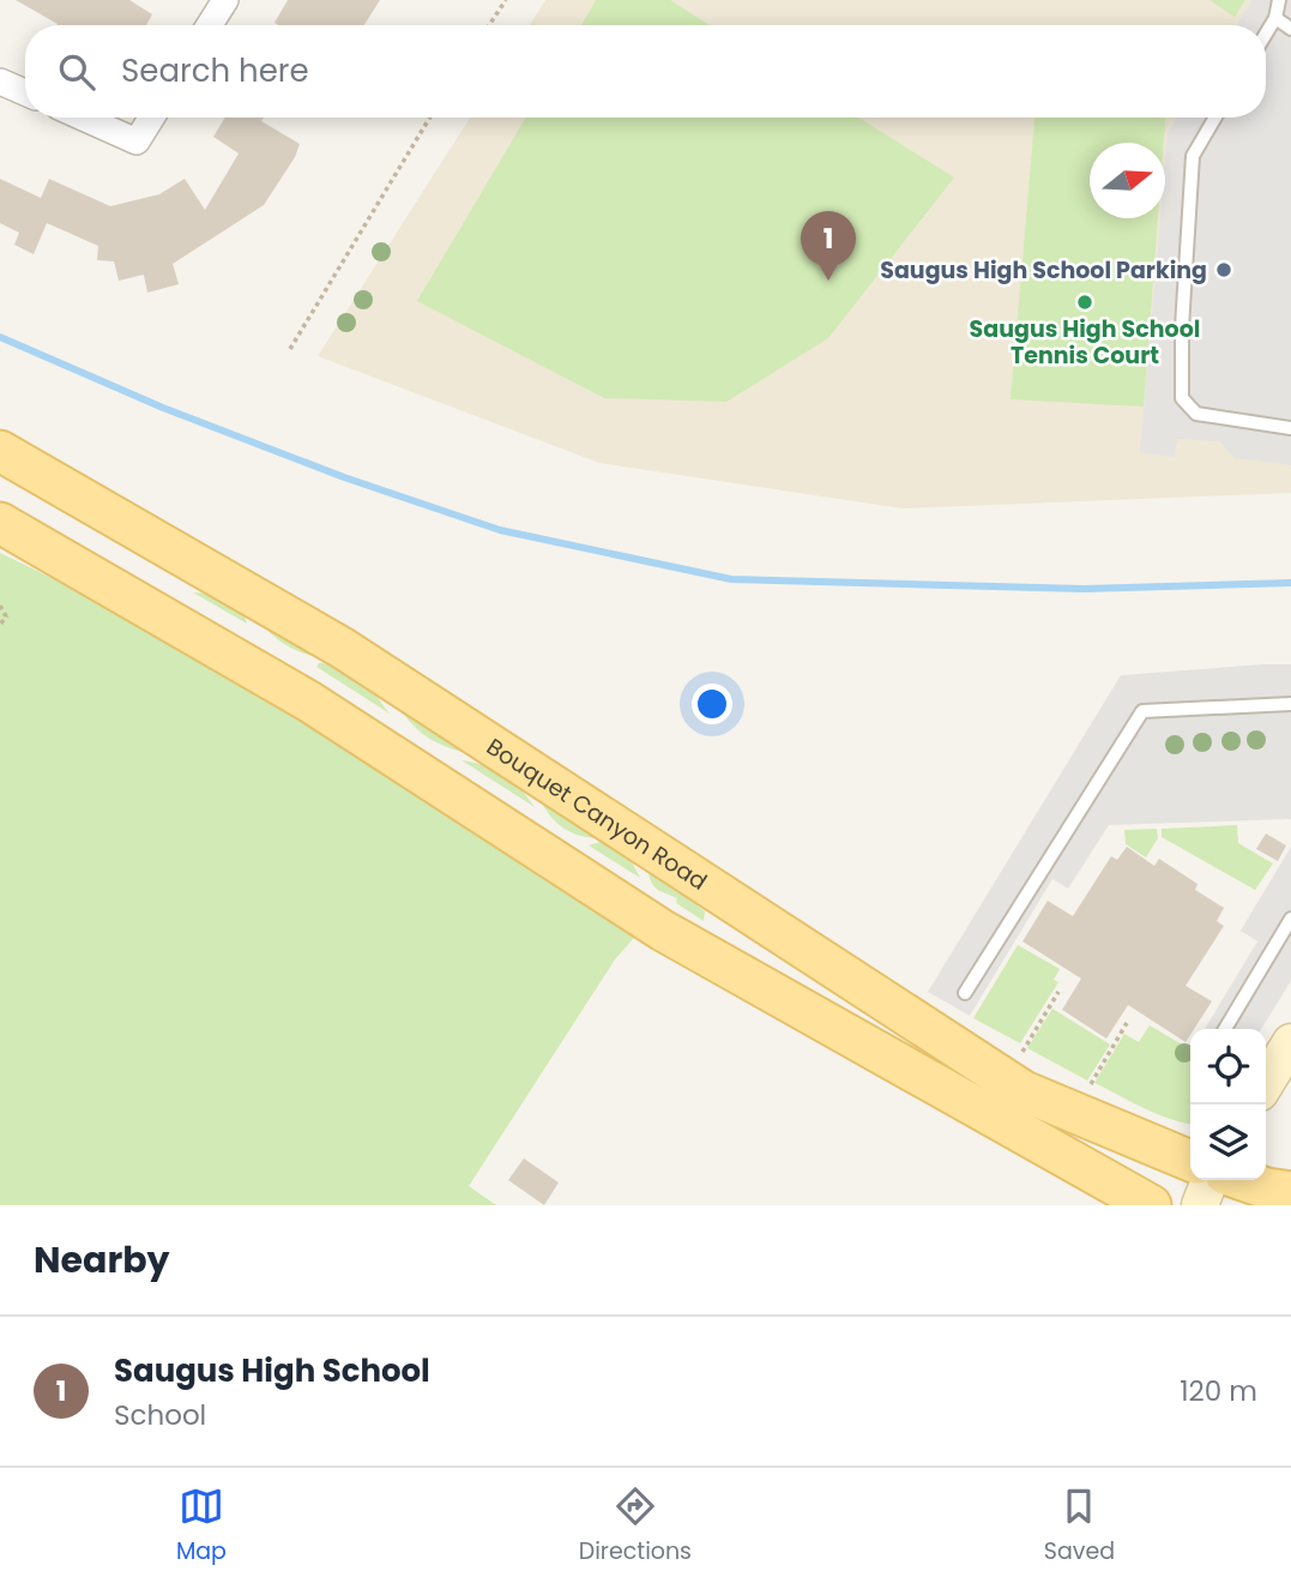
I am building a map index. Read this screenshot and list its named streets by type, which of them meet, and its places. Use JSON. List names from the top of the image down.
{
  "streets": {
    "main road": ["Bouquet Canyon Road"]
  },
  "places": ["Saugus High School Parking", "Saugus High School Tennis Court"],
  "north": "right",
  "page": {
    "search": "Search here",
    "pins": "1",
    "heading": "Nearby",
    "list": [
      {
        "mark": "1",
        "name": "Saugus High School",
        "note": "School",
        "value": "120 m"
      }
    ],
    "nav": ["Map", "Directions", "Saved"]
  }
}
